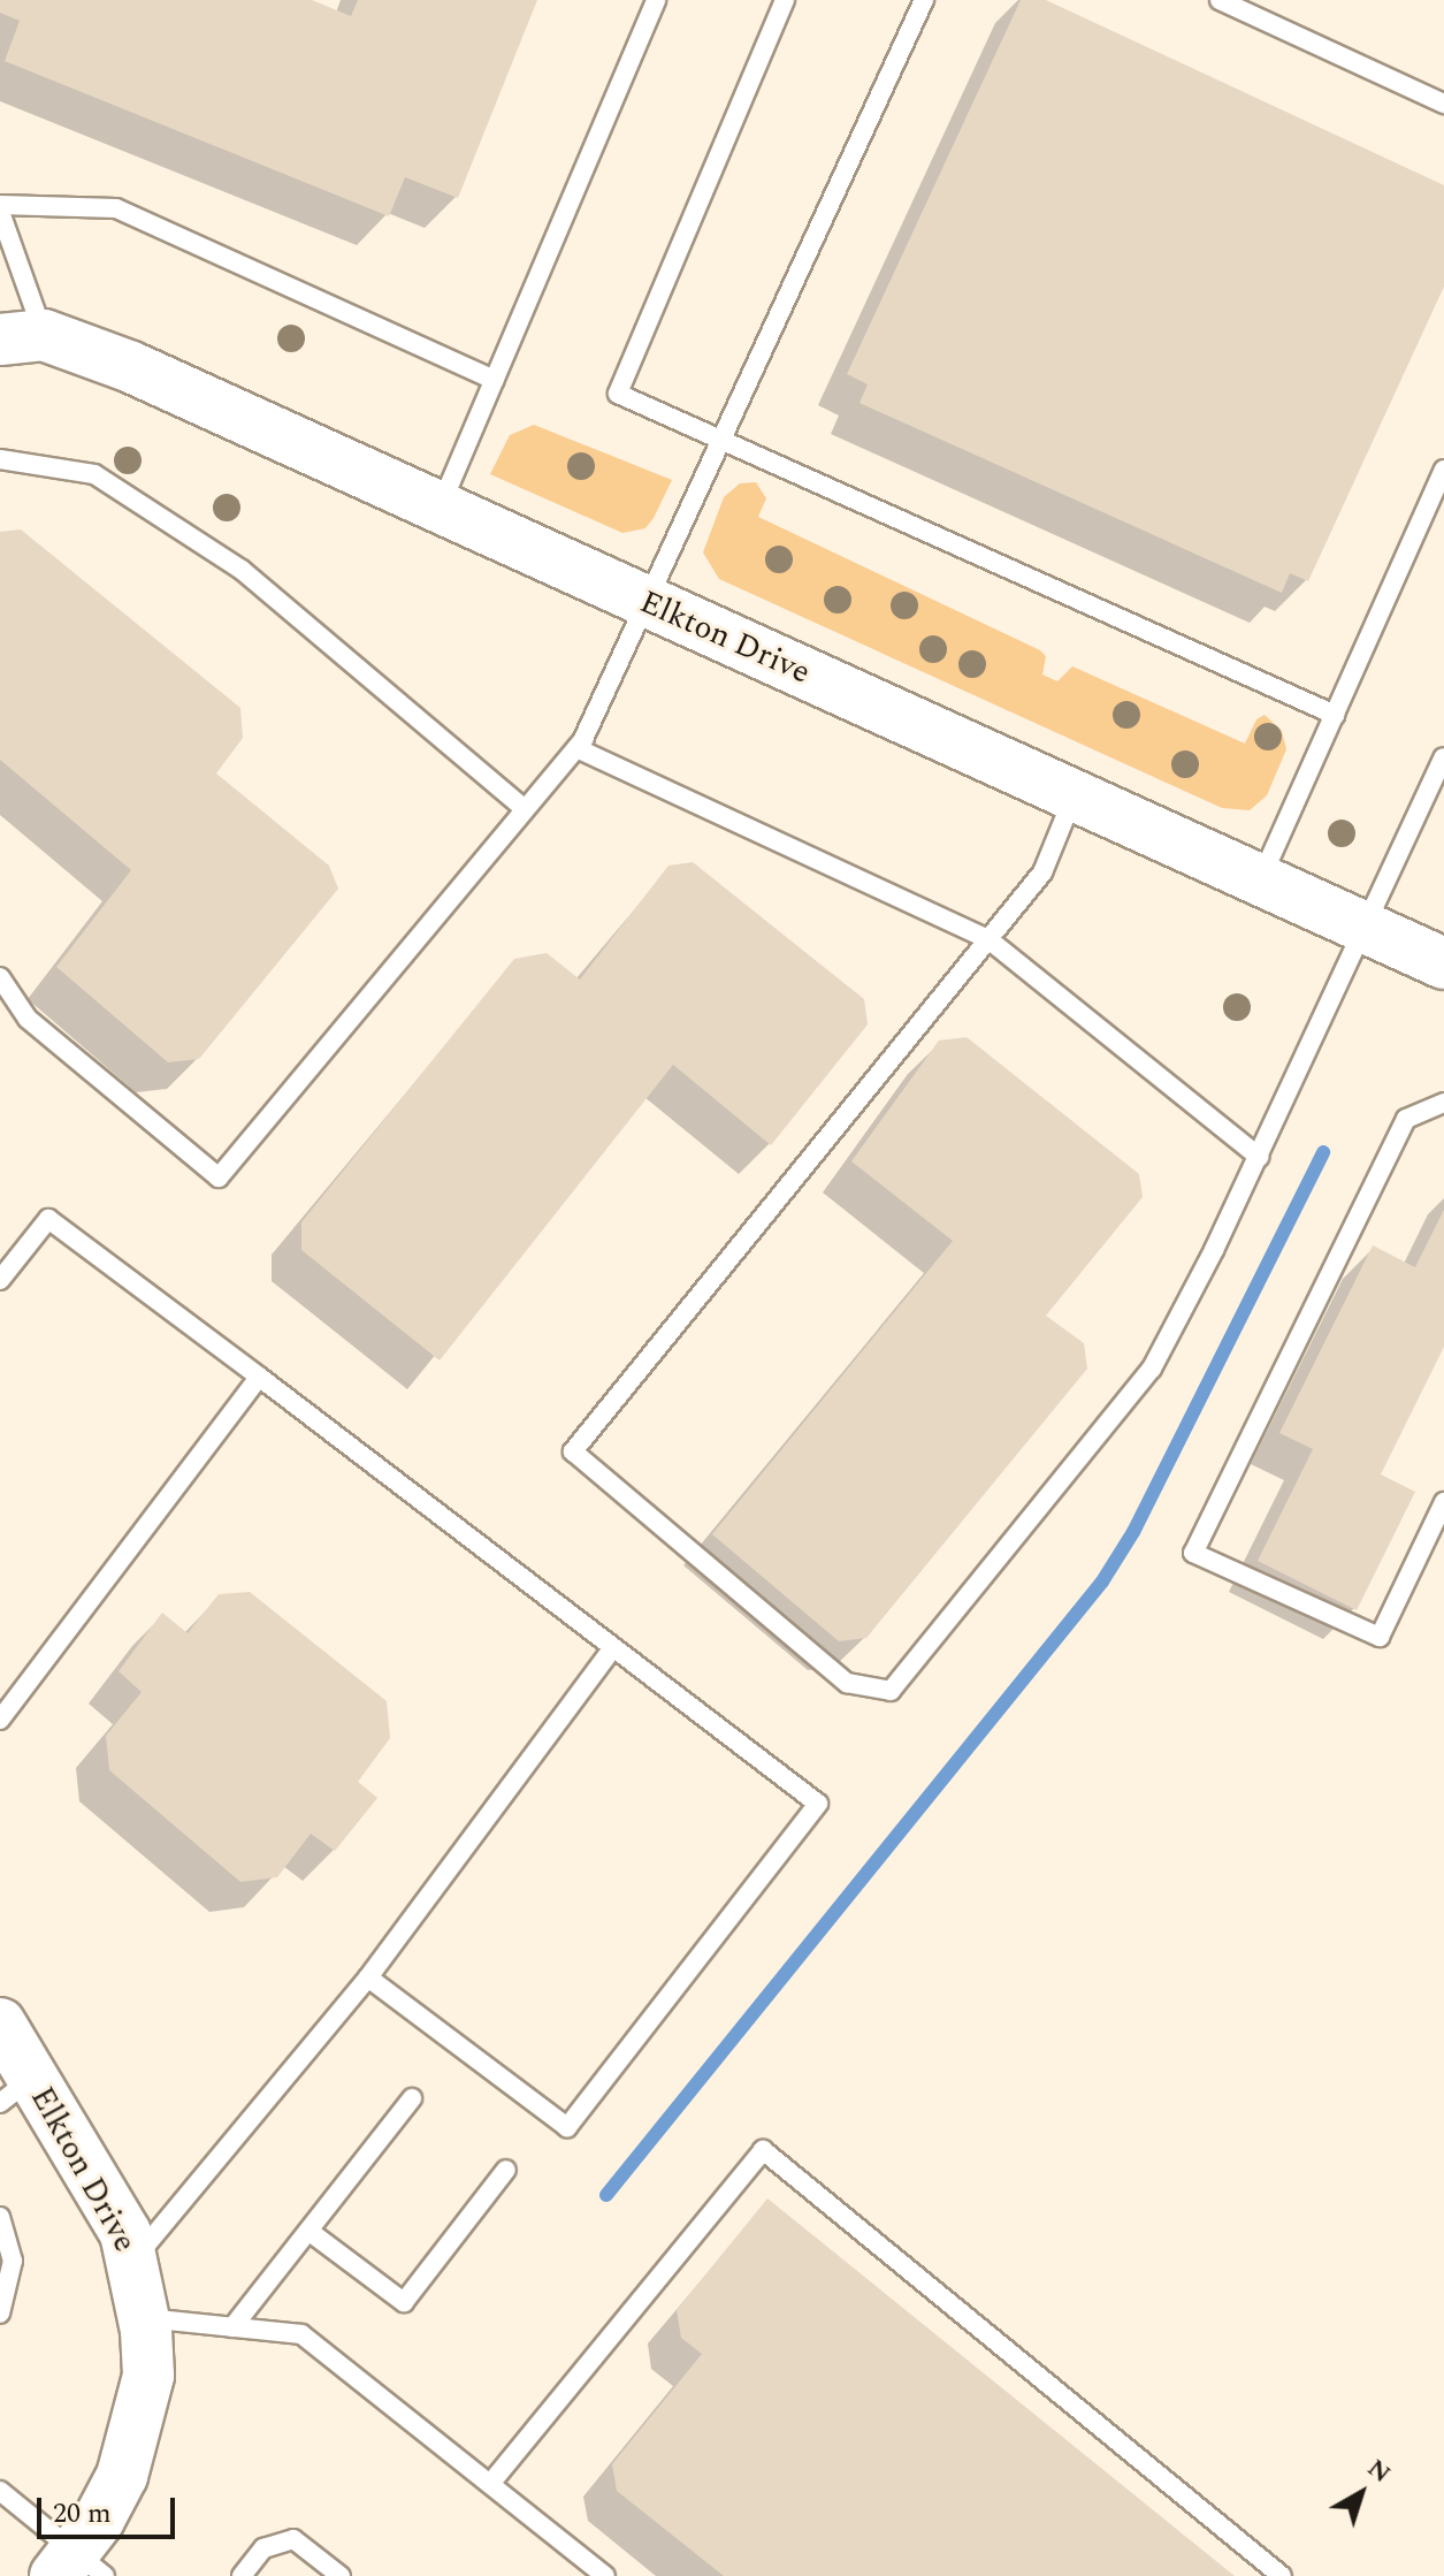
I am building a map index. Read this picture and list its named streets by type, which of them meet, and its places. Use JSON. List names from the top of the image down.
{
  "streets": {
    "street": ["Elkton Drive"]
  },
  "scale_bar": "20 m",
  "north": "top right"
}
